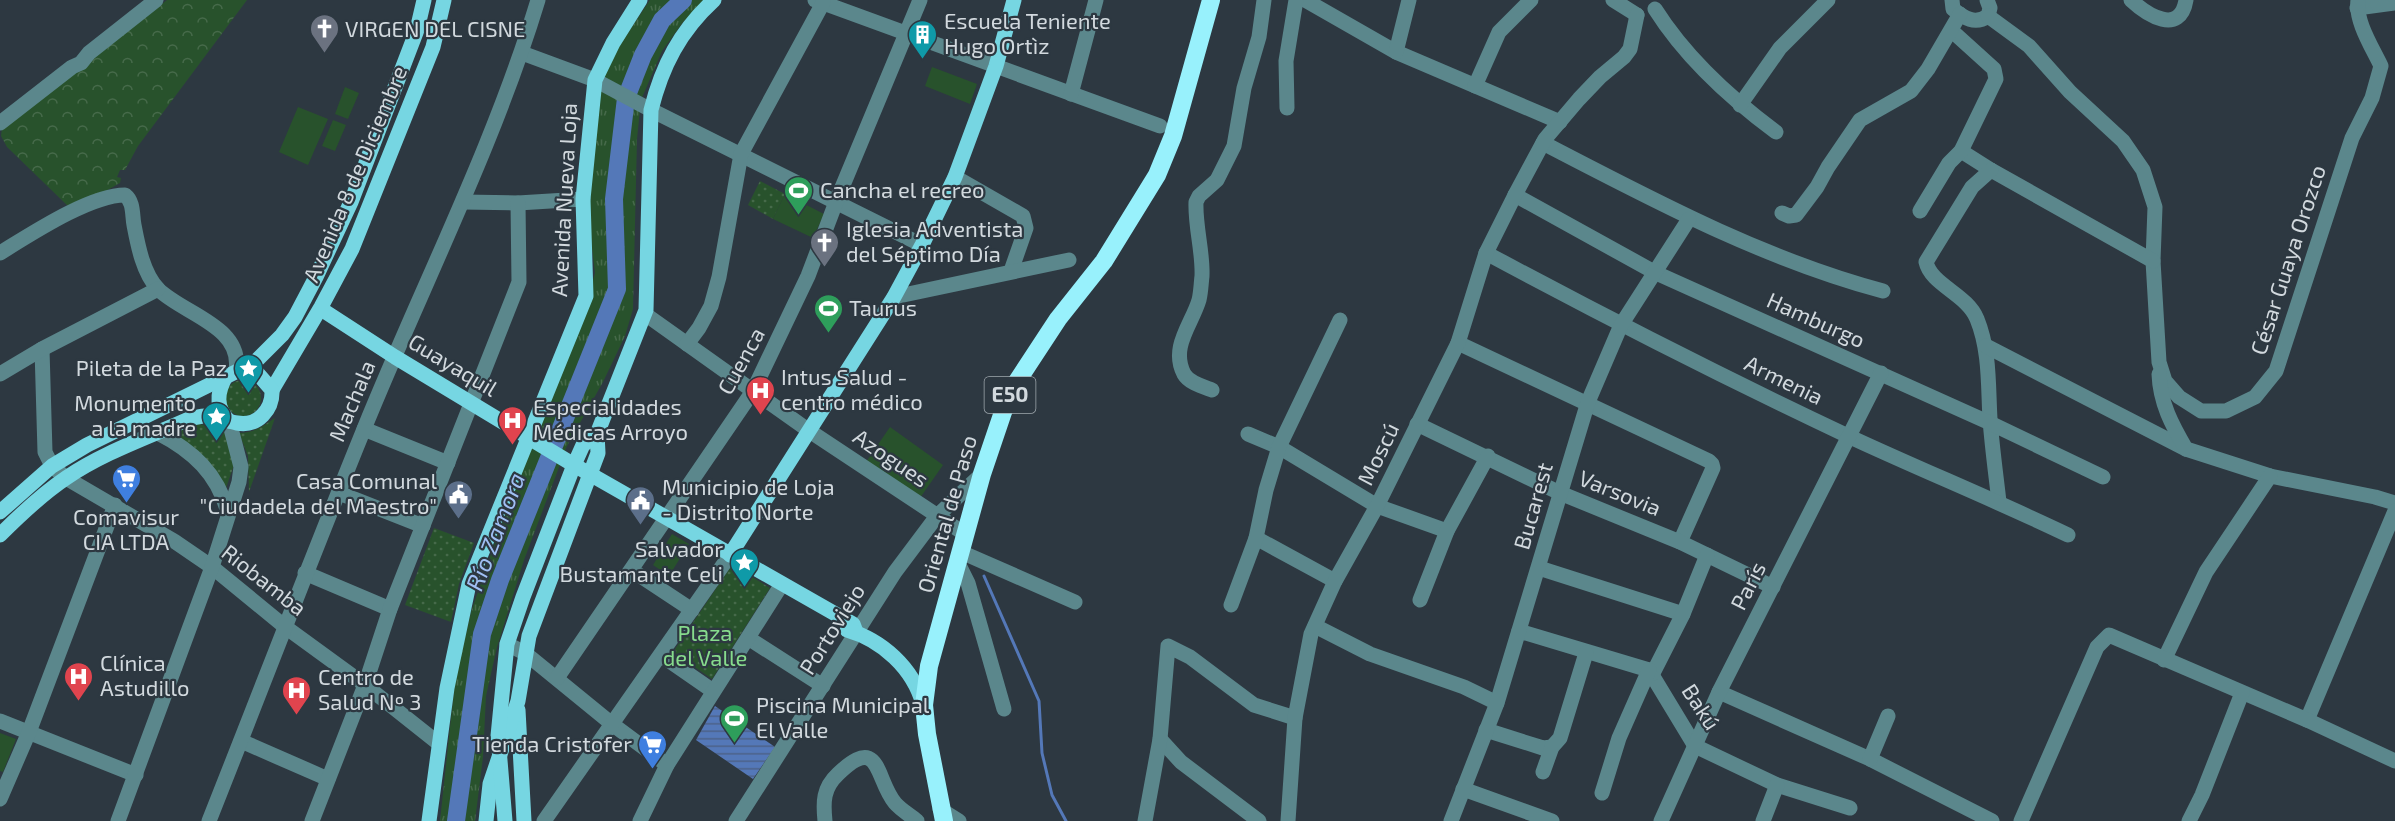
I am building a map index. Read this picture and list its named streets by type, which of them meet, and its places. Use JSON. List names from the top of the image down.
{
  "streets": {
    "highway": ["E50", "Oriental de Paso"],
    "main road": ["Avenida 8 de Diciembre", "Avenida Nueva Loja", "Guayaquil"],
    "street": [
      "César Guaya Orozco",
      "Hamburgo",
      "Cuenca",
      "Armenia",
      "Machala",
      "Moscú",
      "Azogues",
      "Varsovia",
      "Bucarest",
      "Riobamba",
      "París",
      "Portoviejo",
      "Bakú"
    ]
  },
  "crossings": [
    ["Avenida 8 de Diciembre", "Guayaquil"],
    ["Avenida 8 de Diciembre", "Riobamba"],
    ["Avenida Nueva Loja", "Guayaquil"],
    ["Avenida Nueva Loja", "Riobamba"],
    ["Hamburgo", "Moscú"],
    ["Hamburgo", "Bucarest"],
    ["Hamburgo", "París"],
    ["Cuenca", "Guayaquil"],
    ["Cuenca", "Azogues"],
    ["Guayaquil", "Machala"],
    ["Guayaquil", "Oriental de Paso"],
    ["Guayaquil", "Portoviejo"],
    ["Armenia", "Moscú"],
    ["Armenia", "Bucarest"],
    ["Armenia", "París"],
    ["Machala", "Riobamba"],
    ["Moscú", "Varsovia"],
    ["Azogues", "Oriental de Paso"],
    ["Azogues", "Portoviejo"],
    ["Varsovia", "Bucarest"],
    ["Varsovia", "París"],
    ["Oriental de Paso", "Portoviejo"],
    ["París", "Bakú"]
  ],
  "water": ["Río Zamora"],
  "parks": ["Plaza del Valle"],
  "places": {
    "church": ["VIRGEN DEL CISNE", "Iglesia Adventista del Séptimo Día"],
    "building": ["Escuela Teniente Hugo Ortìz"],
    "sports": ["Cancha el recreo", "Taurus", "Piscina Municipal El Valle"],
    "place": ["Pileta de la Paz", "Monumento a la madre", "Salvador Bustamante Celi"],
    "hospital": [
      "Intus Salud - centro médico",
      "Especialidades Médicas Arroyo",
      "Clínica Astudillo",
      "Centro de Salud Nº 3"
    ],
    "supermarket": ["Comavisur CIA LTDA", "Tienda Cristofer"],
    "public building": ["Casa Comunal \"Ciudadela del Maestro\"", "Municipio de Loja - Distrito Norte"]
  }
}
